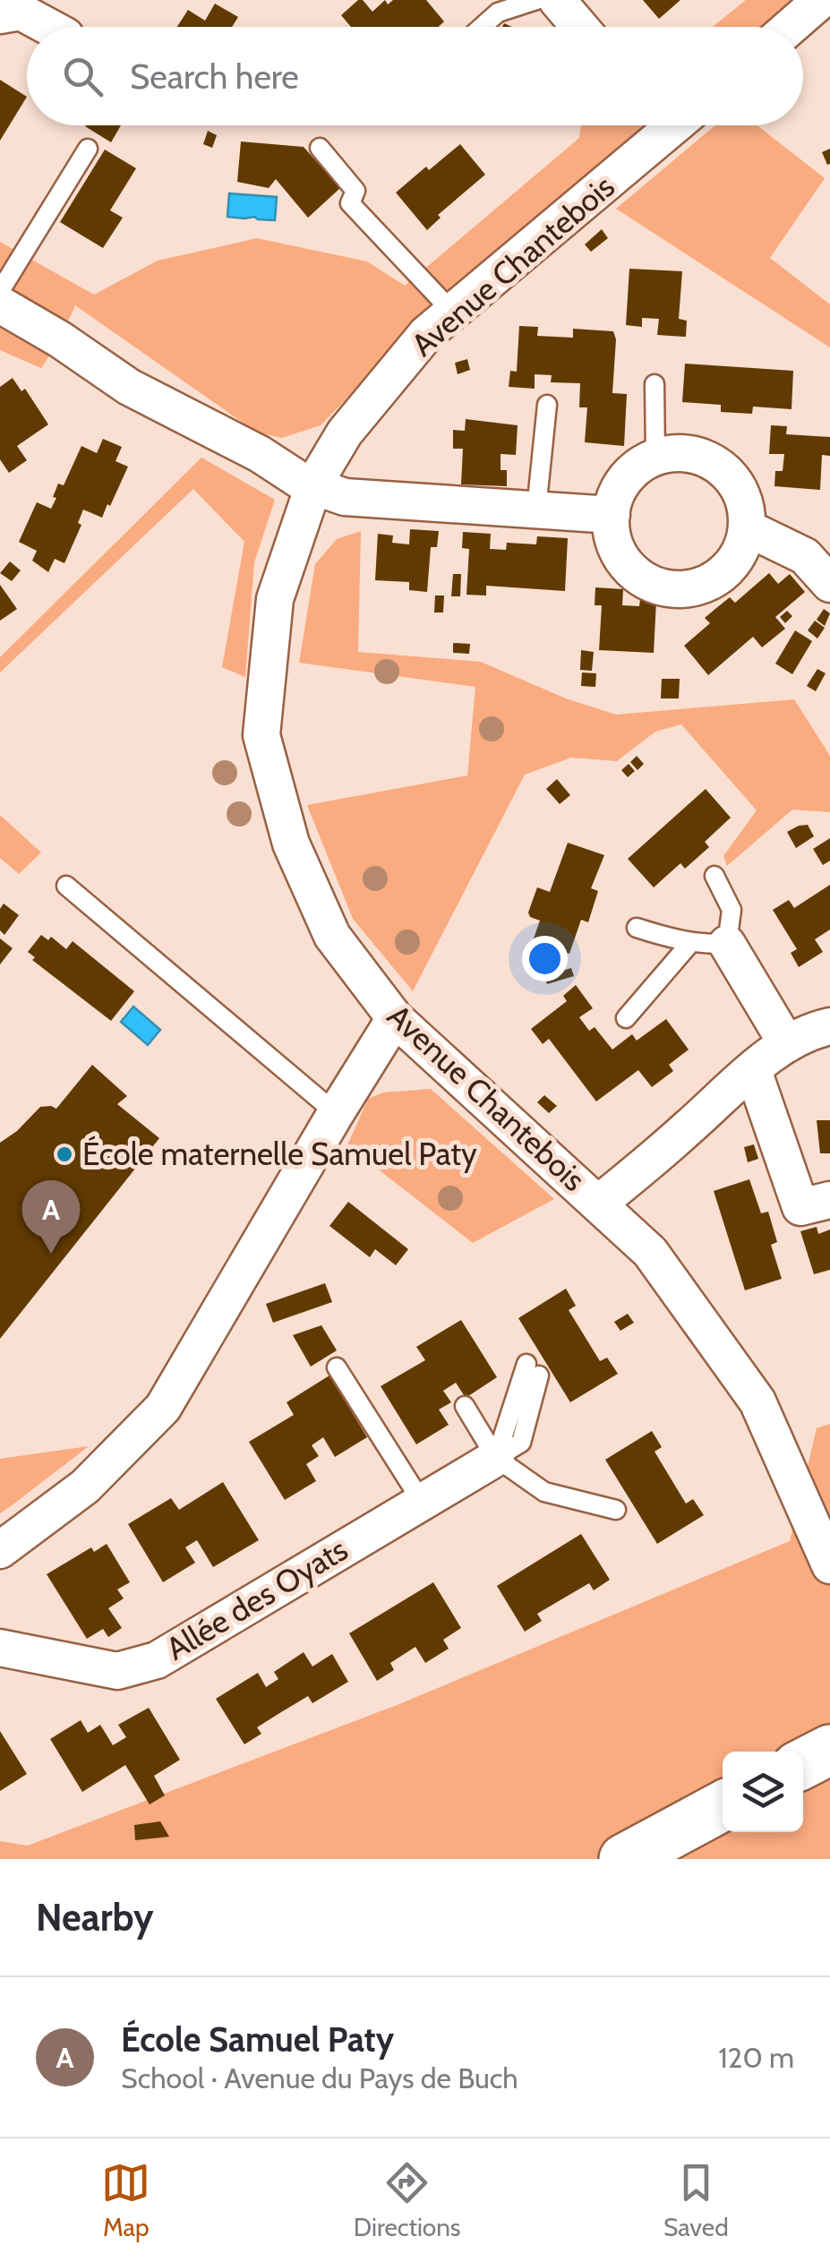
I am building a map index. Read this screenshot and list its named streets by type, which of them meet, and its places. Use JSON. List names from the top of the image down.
{
  "streets": {
    "street": ["Avenue Chantebois", "Allée des Oyats"]
  },
  "places": ["École maternelle Samuel Paty"],
  "page": {
    "search": "Search here",
    "pins": "A",
    "heading": "Nearby",
    "list": [
      {
        "mark": "A",
        "name": "École Samuel Paty",
        "note": "School · Avenue du Pays de Buch",
        "value": "120 m"
      }
    ],
    "nav": ["Map", "Directions", "Saved"]
  }
}
